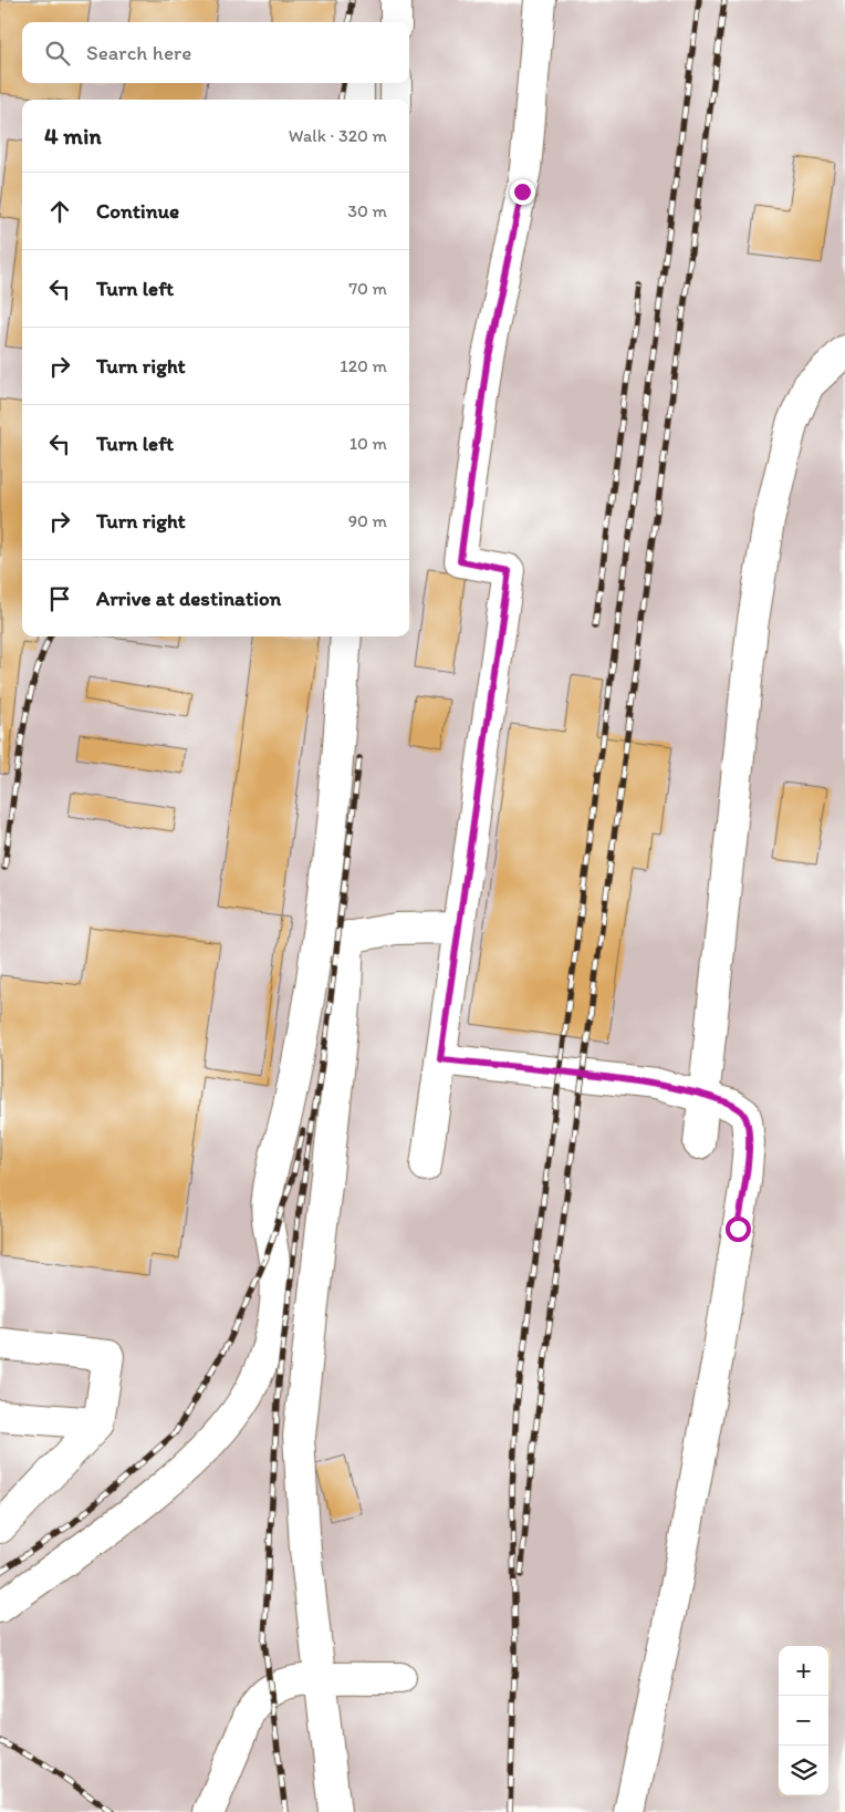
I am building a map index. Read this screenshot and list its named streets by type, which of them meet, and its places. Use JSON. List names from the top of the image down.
{
  "page": {
    "search": "Search here",
    "heading": ["4 min", "Walk · 320 m"],
    "list": [
      ["Continue", "30 m"],
      ["Turn left", "70 m"],
      ["Turn right", "120 m"],
      ["Turn left", "10 m"],
      ["Turn right", "90 m"],
      "Arrive at destination"
    ],
    "map_buttons": ["+", "−"]
  }
}
